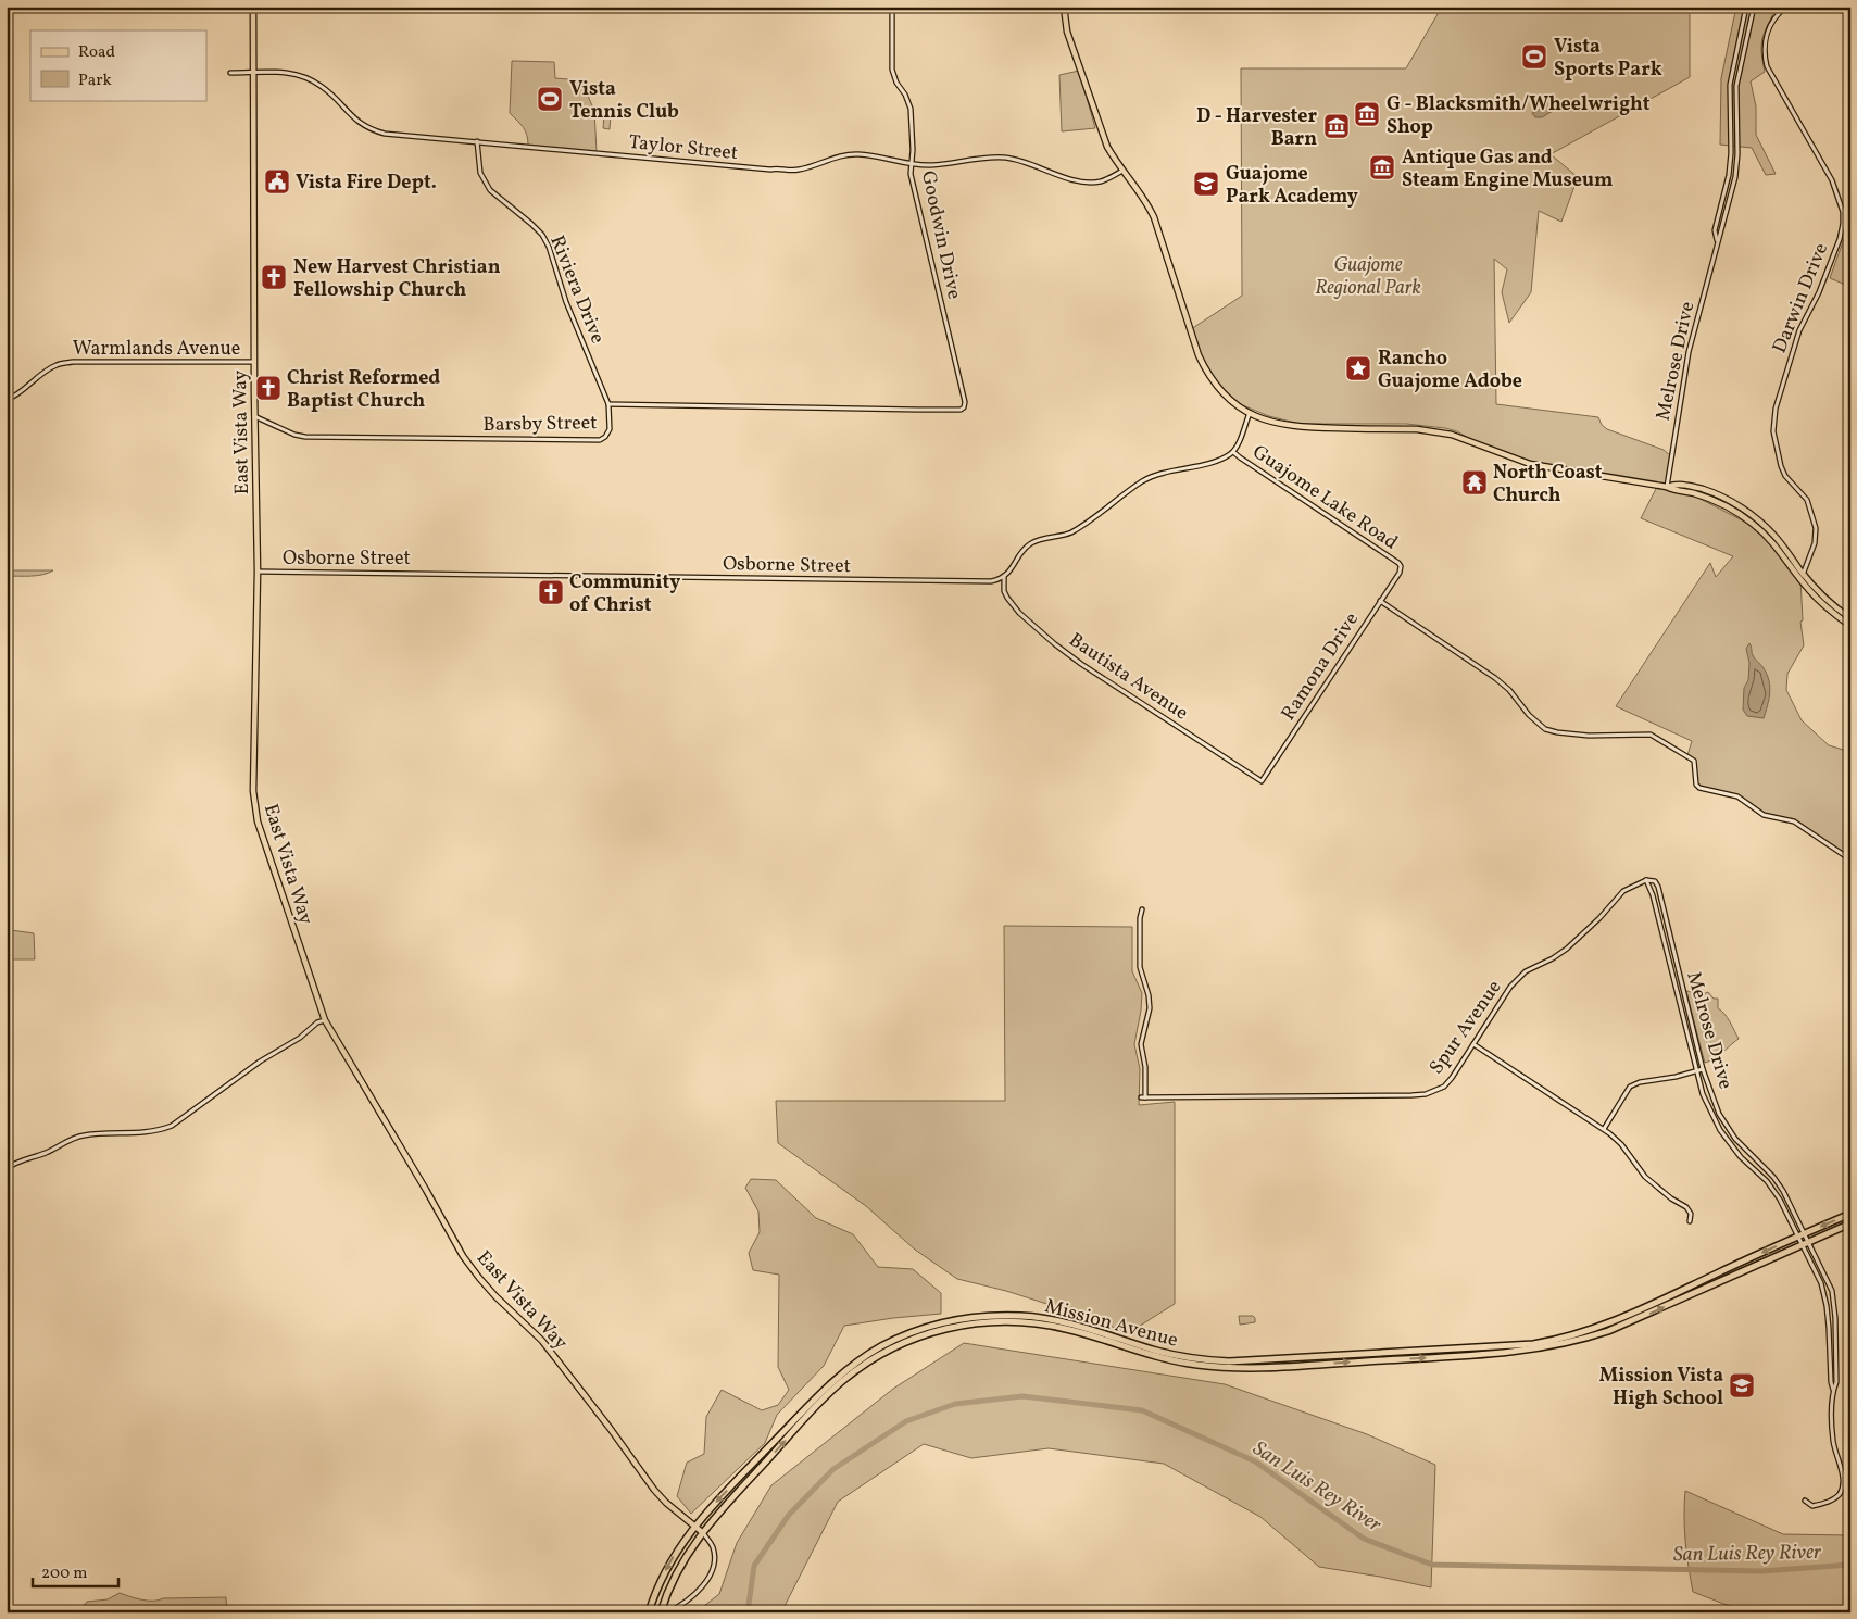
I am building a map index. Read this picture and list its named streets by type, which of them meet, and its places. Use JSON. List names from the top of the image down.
{
  "streets": {
    "highway": ["Mission Avenue"],
    "main road": ["East Vista Way"],
    "street": [
      "Taylor Street",
      "Goodwin Drive",
      "Riviera Drive",
      "Darwin Drive",
      "Warmlands Avenue",
      "Melrose Drive",
      "Barsby Street",
      "Guajome Lake Road",
      "Osborne Street",
      "Ramona Drive",
      "Bautista Avenue",
      "Spur Avenue"
    ]
  },
  "crossings": [
    ["Taylor Street", "Goodwin Drive"],
    ["Taylor Street", "Riviera Drive"],
    ["Taylor Street", "East Vista Way"],
    ["Goodwin Drive", "Barsby Street"],
    ["Riviera Drive", "Barsby Street"],
    ["Warmlands Avenue", "East Vista Way"],
    ["Melrose Drive", "Spur Avenue"],
    ["Melrose Drive", "Mission Avenue"],
    ["Barsby Street", "East Vista Way"],
    ["East Vista Way", "Osborne Street"],
    ["East Vista Way", "Mission Avenue"],
    ["Guajome Lake Road", "Ramona Drive"],
    ["Osborne Street", "Bautista Avenue"],
    ["Ramona Drive", "Bautista Avenue"]
  ],
  "water": ["San Luis Rey River"],
  "parks": ["Guajome Regional Park"],
  "places": {
    "sports": ["Vista Sports Park", "Vista Tennis Club"],
    "museum": ["G - Blacksmith/Wheelwright Shop", "D - Harvester Barn", "Antique Gas and Steam Engine Museum"],
    "public building": ["Vista Fire Dept."],
    "school or university": ["Guajome Park Academy", "Mission Vista High School"],
    "church": ["New Harvest Christian Fellowship Church", "Christ Reformed Baptist Church", "Community of Christ"],
    "place": ["Rancho Guajome Adobe"],
    "temple": ["North Coast Church"]
  },
  "legend": ["Road", "Park"],
  "scale_bar": "200 m"
}
